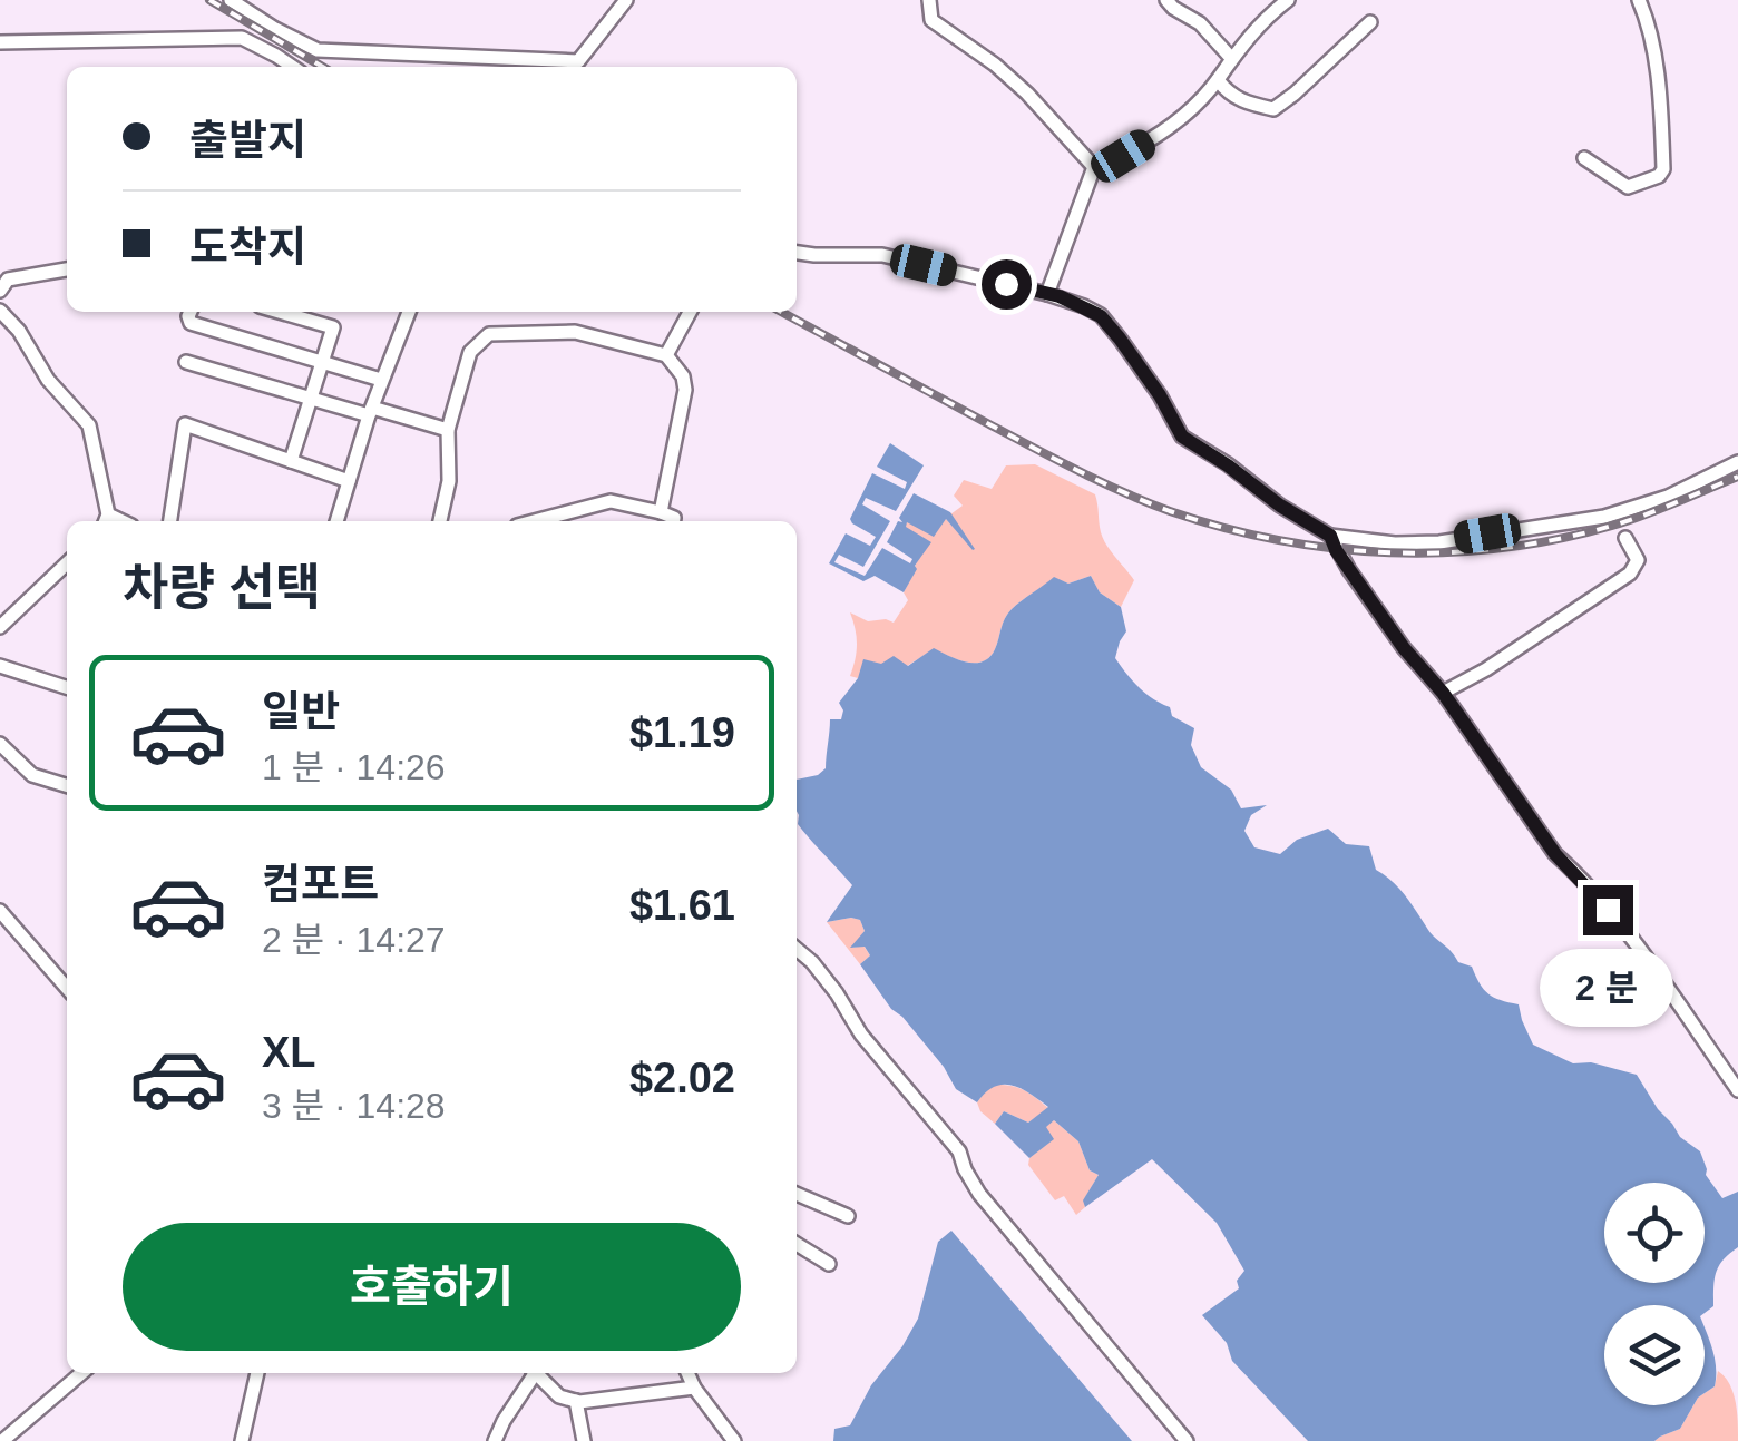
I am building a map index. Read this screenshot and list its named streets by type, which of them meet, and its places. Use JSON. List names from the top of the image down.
{
  "page": {
    "banner": ["출발지", "도착지"],
    "heading": "차량 선택",
    "list": [
      {
        "name": "일반",
        "note": "1 분 · 14:26",
        "value": "$1.19"
      },
      {
        "name": "컴포트",
        "note": "2 분 · 14:27",
        "value": "$1.61"
      },
      {
        "name": "XL",
        "note": "3 분 · 14:28",
        "value": "$2.02"
      }
    ],
    "bubble": "2 분",
    "buttons": "호출하기"
  }
}
